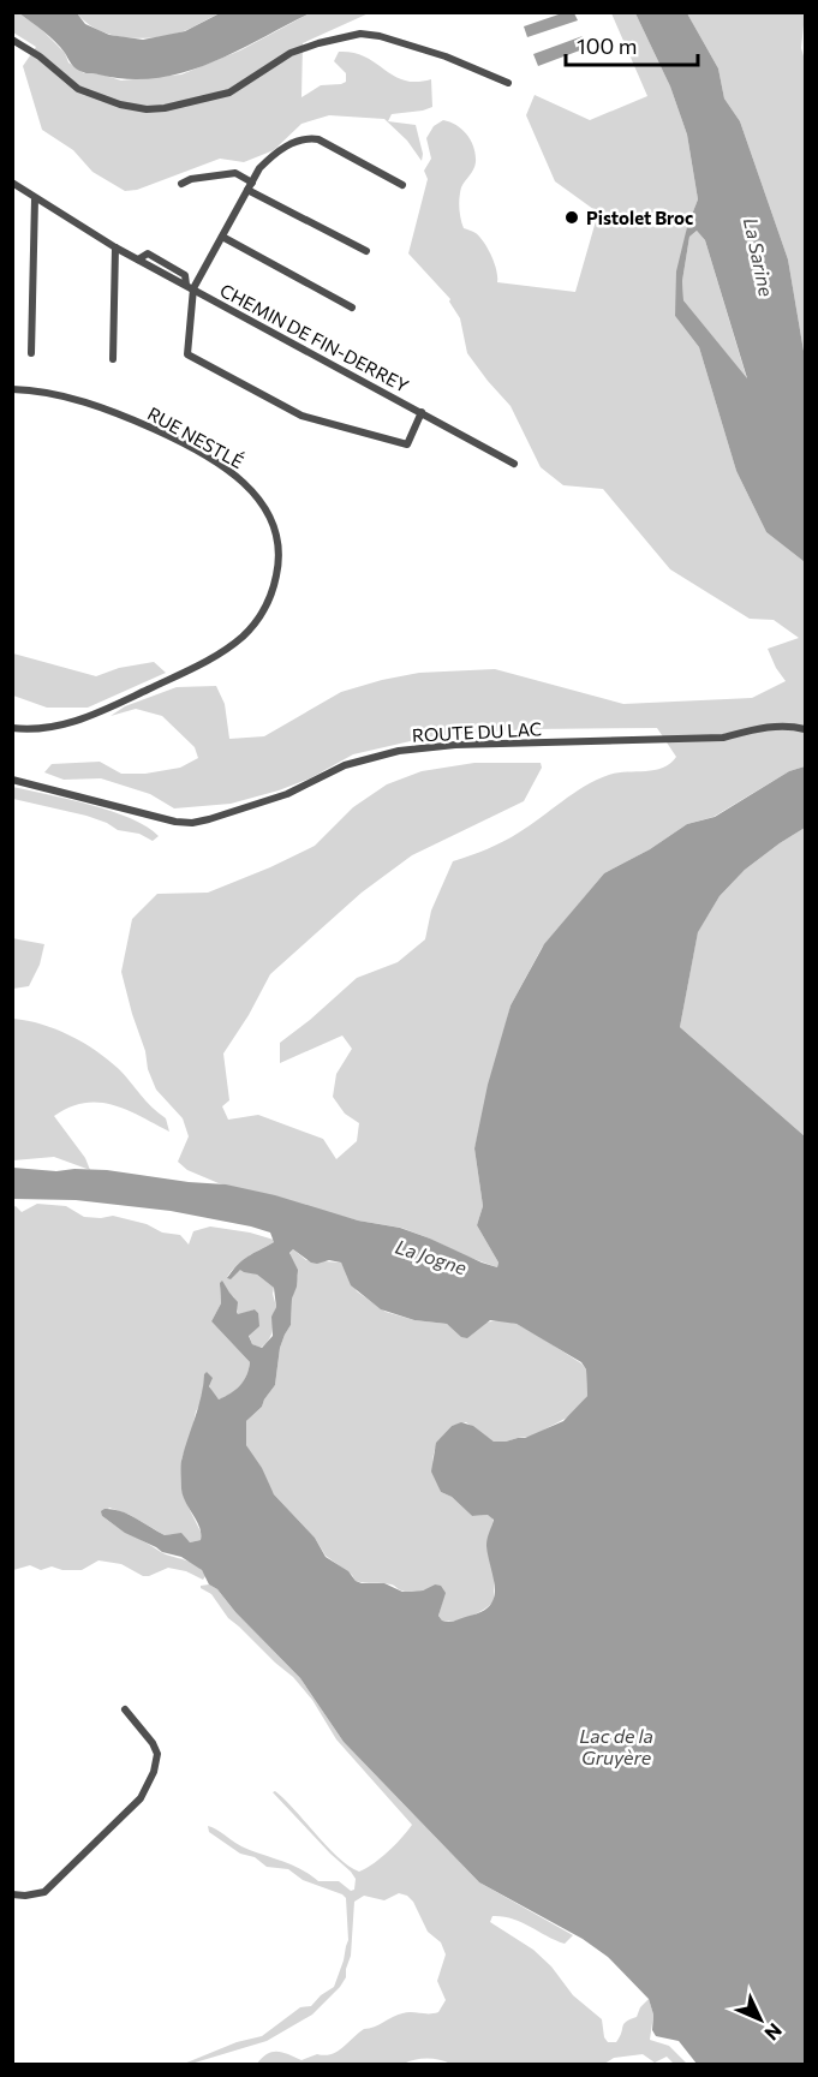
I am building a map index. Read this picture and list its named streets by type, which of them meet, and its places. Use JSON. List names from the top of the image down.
{
  "streets": {
    "street": ["CHEMIN DE FIN-DERREY", "RUE NESTLÉ", "ROUTE DU LAC"]
  },
  "water": ["La Sarine", "La Jogne", "Lac de la Gruyère"],
  "places": ["Pistolet Broc"],
  "scale_bar": "100 m",
  "north": "bottom right"
}
